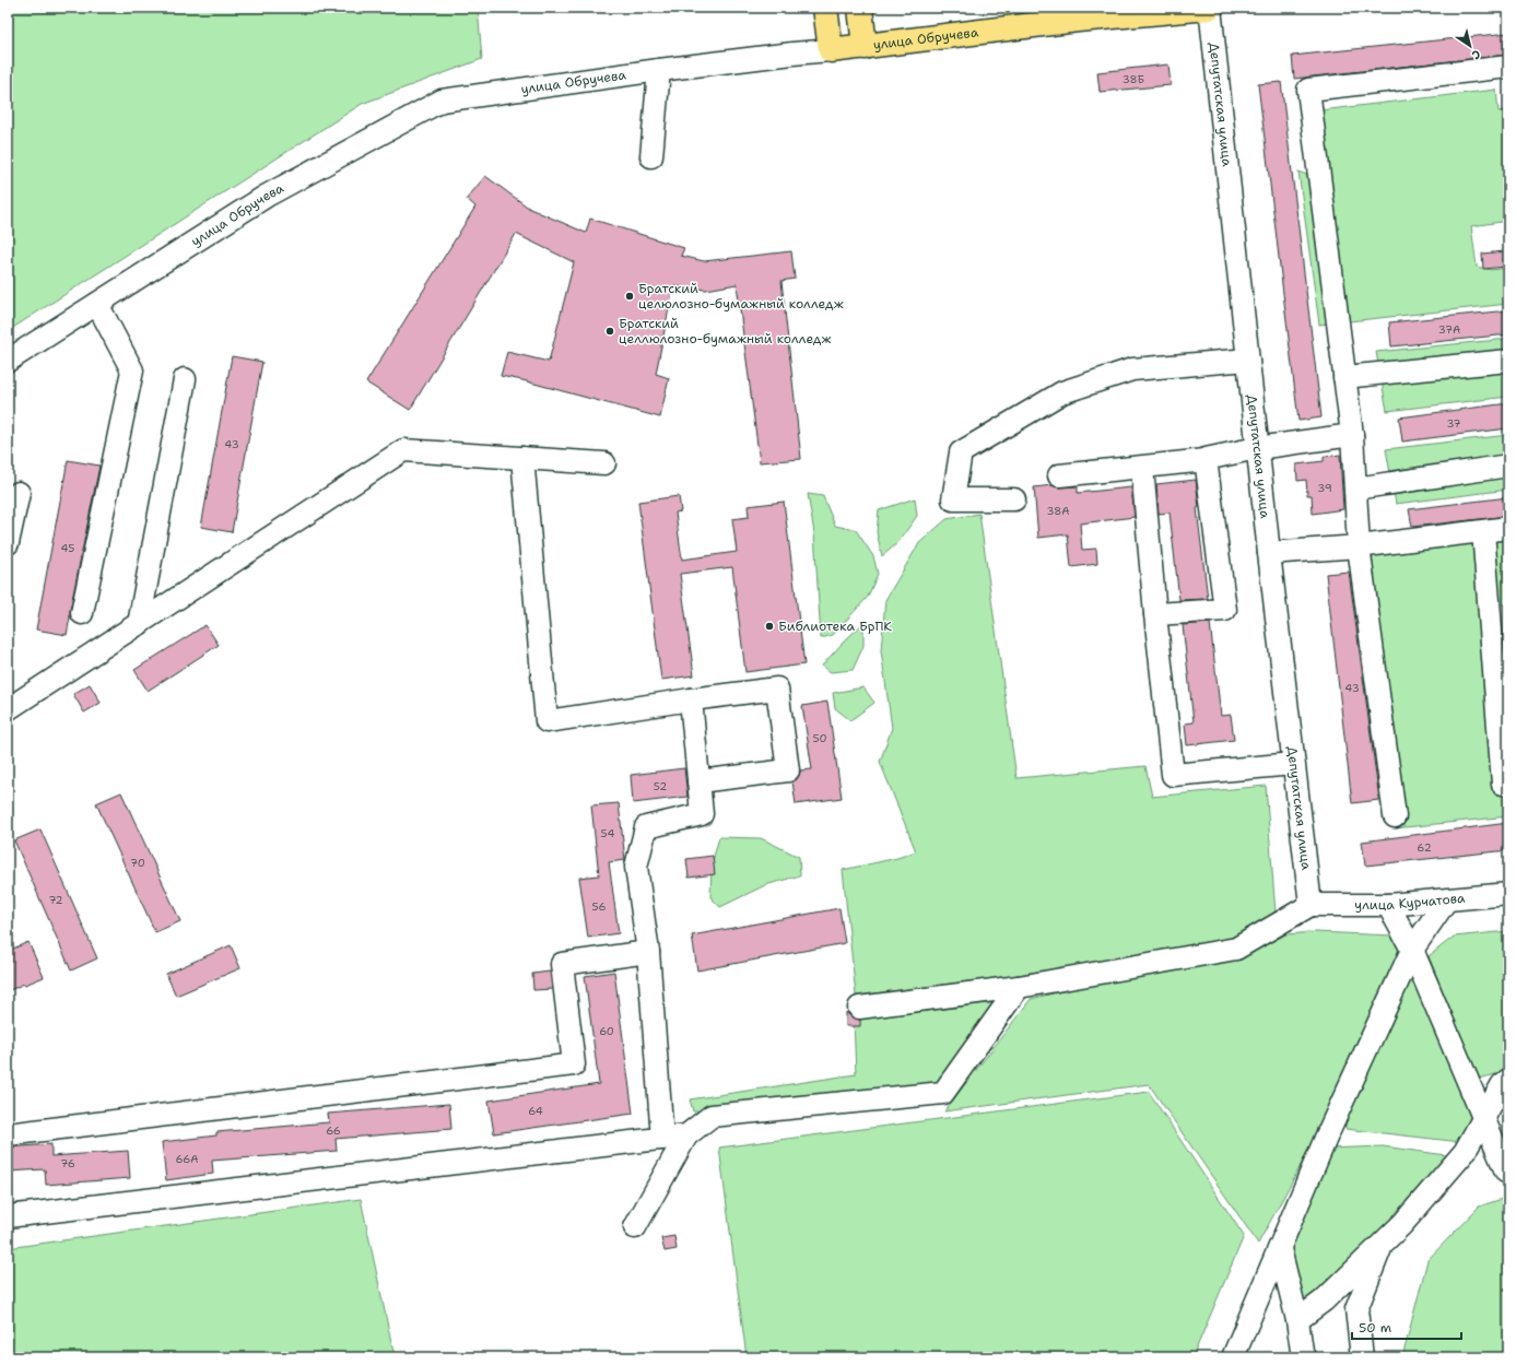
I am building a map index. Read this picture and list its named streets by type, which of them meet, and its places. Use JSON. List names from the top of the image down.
{
  "streets": {
    "main road": ["улица Обручева"],
    "street": ["Депутатская улица", "улица Курчатова"]
  },
  "crossings": [
    ["улица Обручева", "Депутатская улица"],
    ["Депутатская улица", "улица Курчатова"]
  ],
  "places": ["Братский целюлозно-бумажный колледж", "Братский целлюлозно-бумажный колледж", "Библиотека БрПК"],
  "house_numbers": [
    "38Б",
    "37А",
    "37",
    "43",
    "39",
    "38А",
    "45",
    "43",
    "50",
    "52",
    "54",
    "62",
    "70",
    "72",
    "56",
    "60",
    "64",
    "66",
    "66А",
    "76"
  ],
  "scale_bar": "50 m",
  "north": "bottom right"
}
